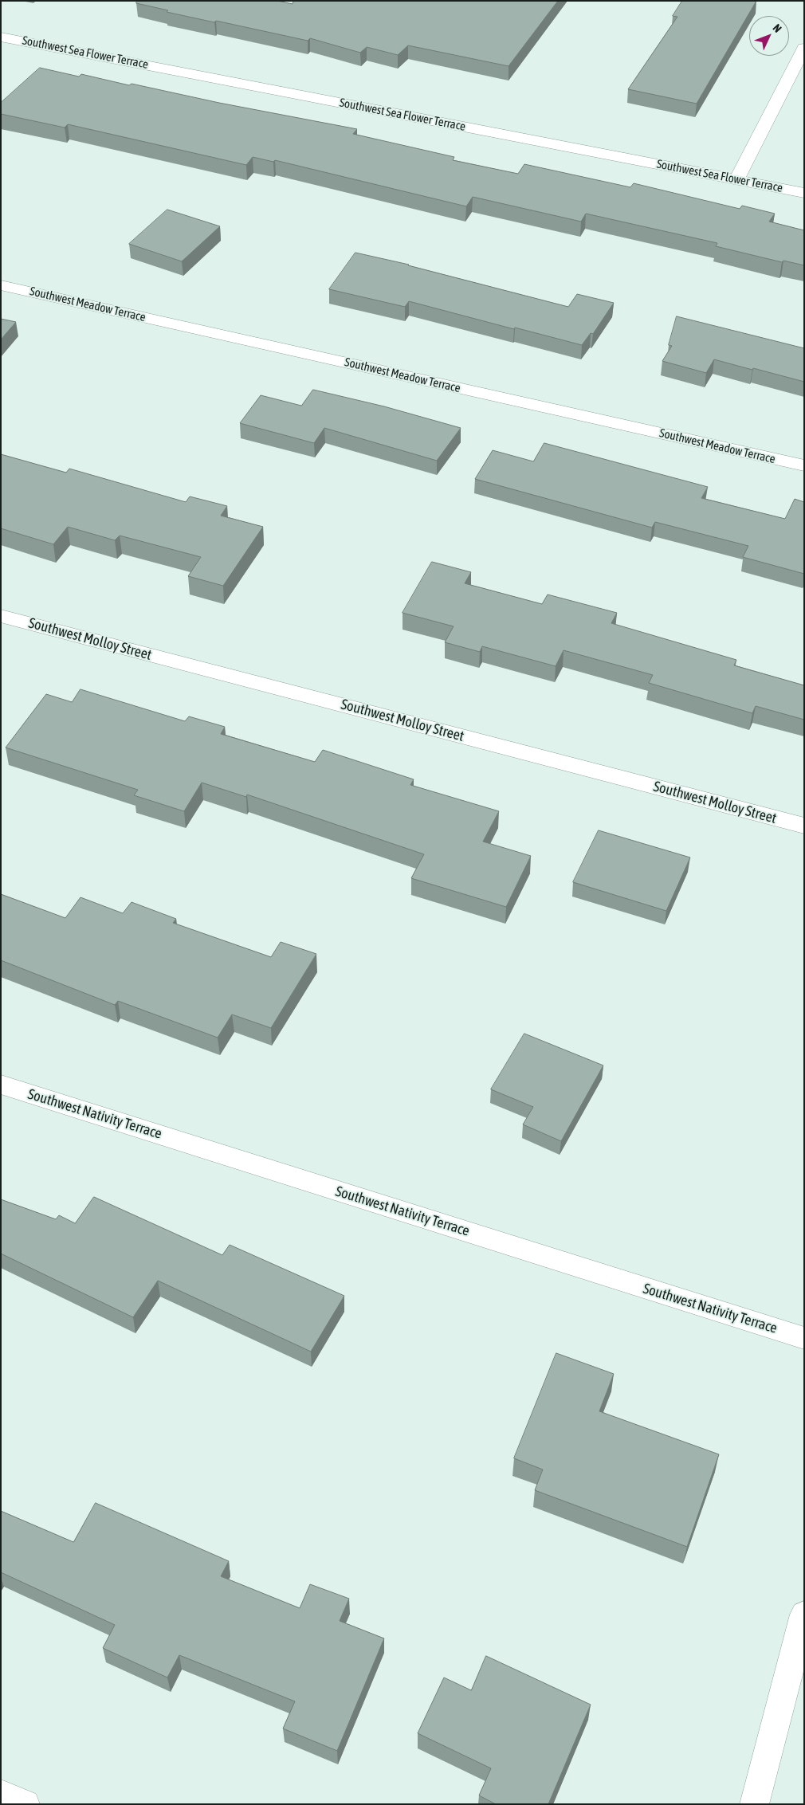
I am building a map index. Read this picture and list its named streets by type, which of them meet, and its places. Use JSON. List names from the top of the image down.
{
  "streets": {
    "street": [
      "Southwest Sea Flower Terrace",
      "Southwest Meadow Terrace",
      "Southwest Molloy Street",
      "Southwest Nativity Terrace"
    ]
  },
  "north": "top right"
}
